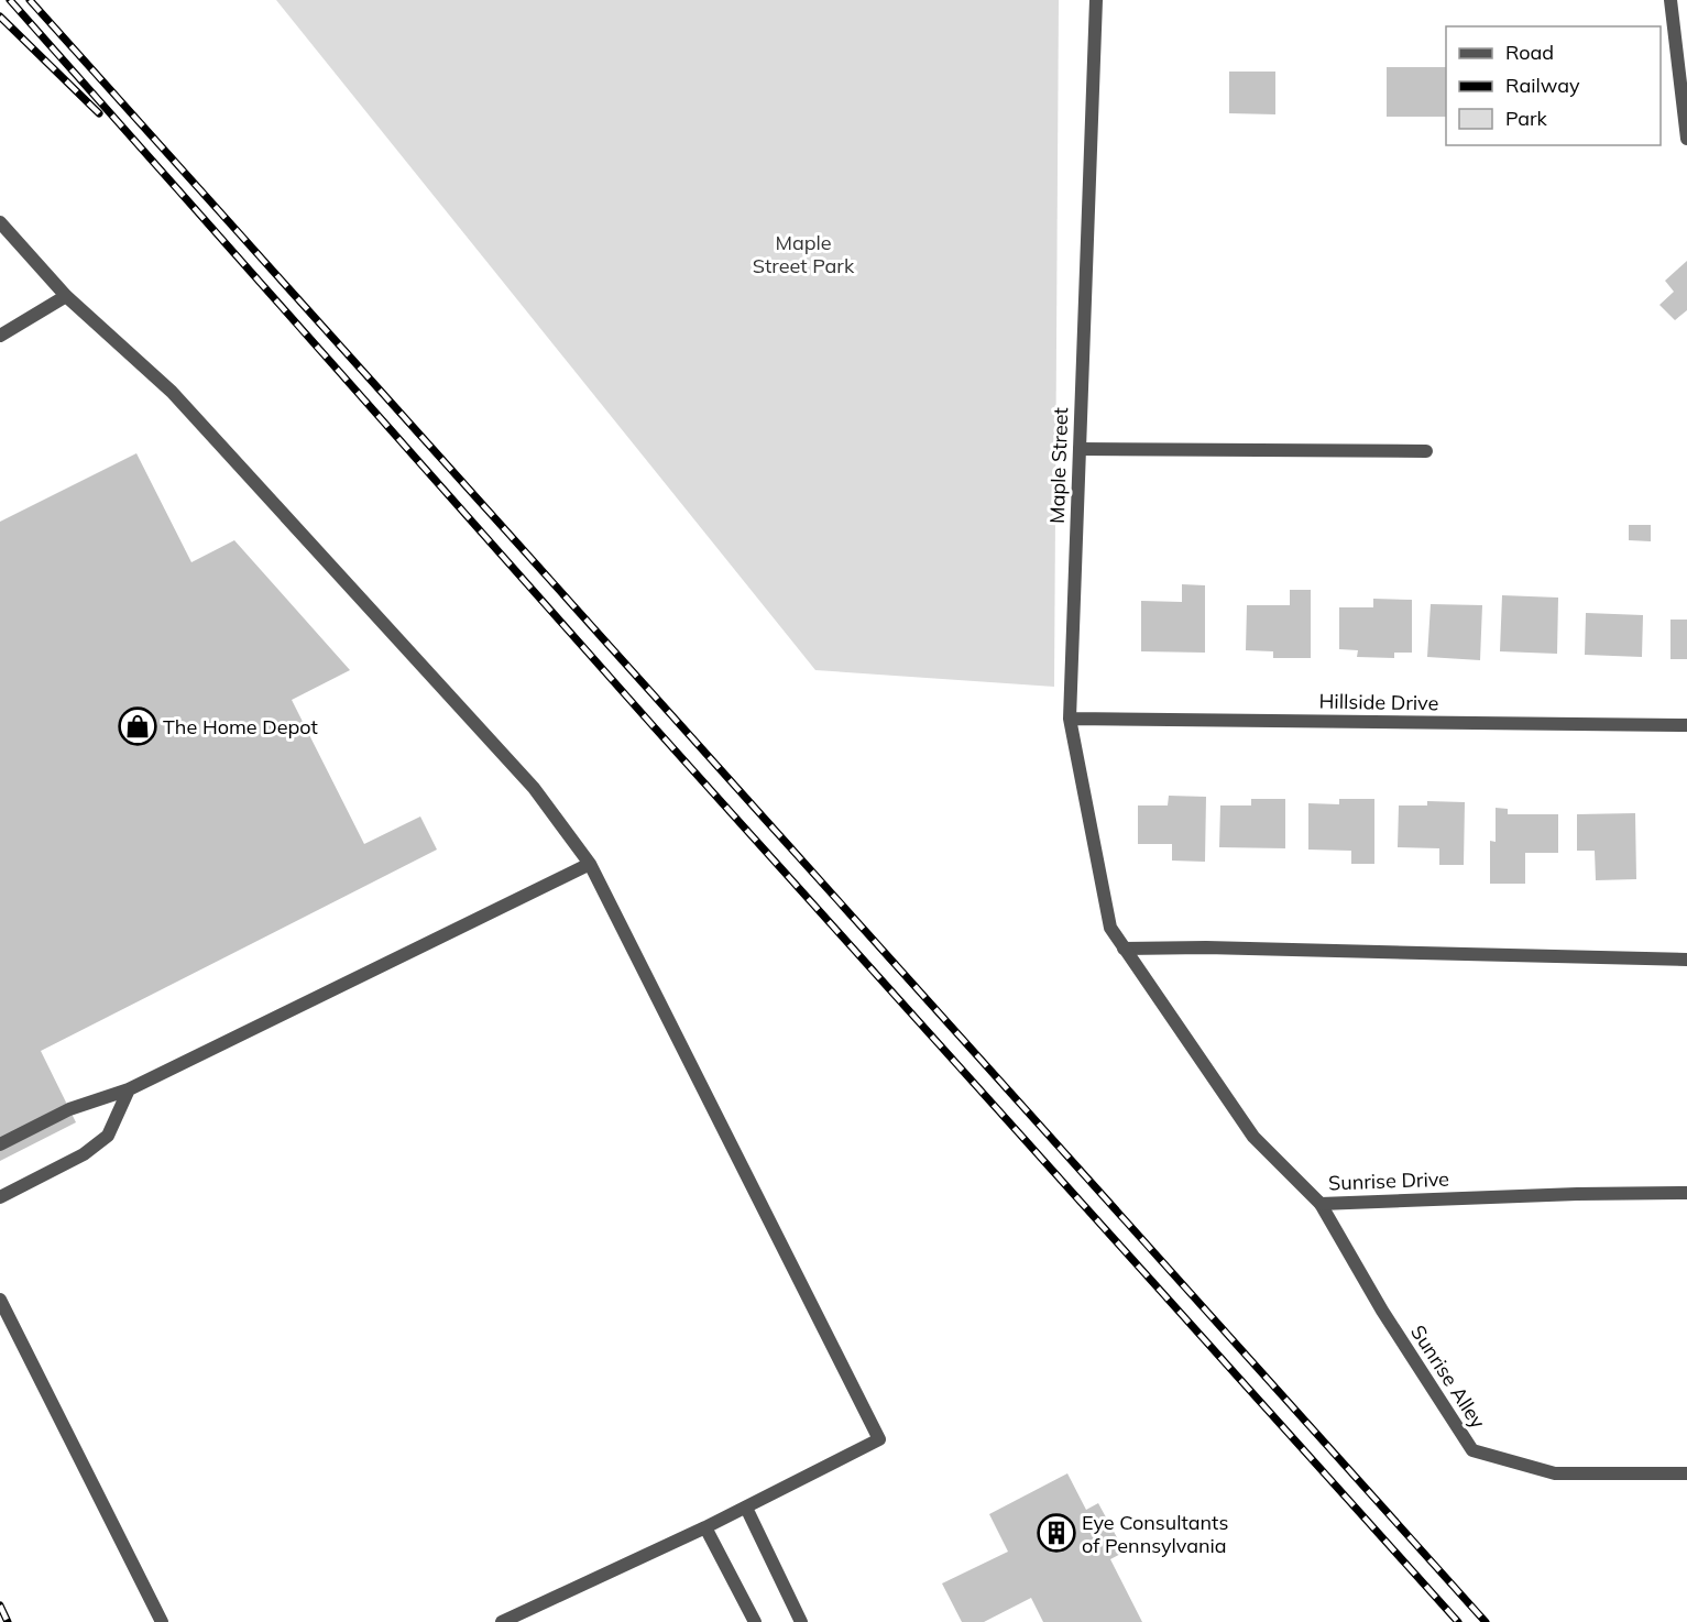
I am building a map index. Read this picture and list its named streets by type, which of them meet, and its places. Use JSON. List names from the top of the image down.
{
  "streets": {
    "street": [
      "Maple Street",
      "Hillside Drive",
      "Sunrise Drive",
      "Sunrise Alley"
    ]
  },
  "crossings": [
    ["Maple Street", "Hillside Drive"],
    ["Maple Street", "Sunrise Drive"],
    ["Sunrise Drive", "Sunrise Alley"]
  ],
  "parks": ["Maple Street Park"],
  "places": {
    "shop": ["The Home Depot"],
    "building": ["Eye Consultants of Pennsylvania"]
  },
  "legend": ["Road", "Railway", "Park"]
}
